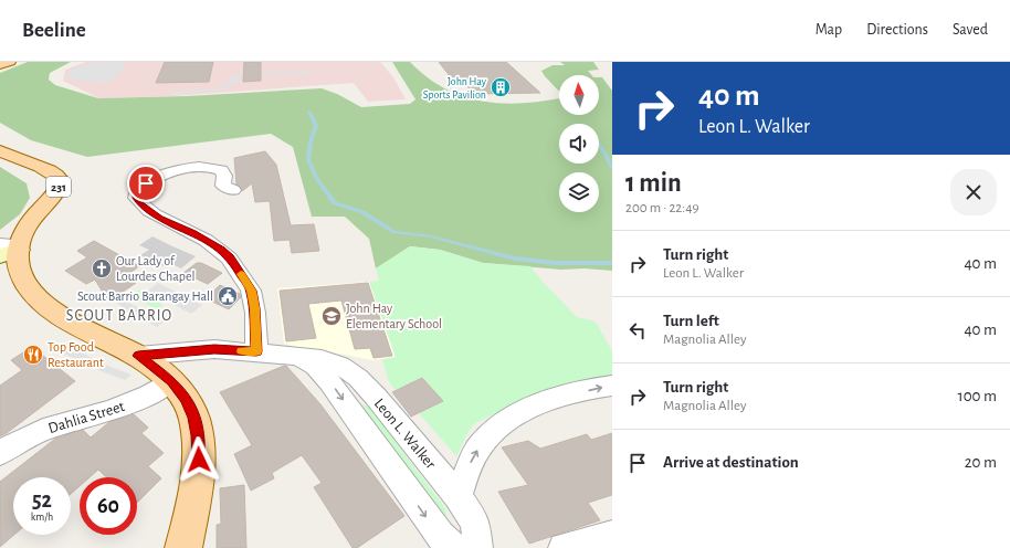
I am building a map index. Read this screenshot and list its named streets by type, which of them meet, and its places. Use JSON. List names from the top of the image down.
{
  "streets": {
    "main road": ["231"],
    "street": ["Dahlia Street", "Leon L. Walker"]
  },
  "crossings": [
    ["231", "Dahlia Street"],
    ["231", "Leon L. Walker"]
  ],
  "districts": ["SCOUT BARRIO"],
  "places": {
    "building": ["John Hay Sports Pavilion"],
    "church": ["Our Lady of Lourdes Chapel"],
    "public building": ["Scout Barrio Barangay Hall"],
    "school or university": ["John Hay Elementary School"],
    "restaurant": ["Top Food Restaurant"]
  },
  "north": "top",
  "page": {
    "header": "Beeline",
    "nav": ["Map", "Directions", "Saved"],
    "turn": ["40 m", "Leon L. Walker"],
    "heading": ["1 min", "200 m · 22:49"],
    "list": [
      {
        "name": "Turn right",
        "note": "Leon L. Walker",
        "value": "40 m"
      },
      {
        "name": "Turn left",
        "note": "Magnolia Alley",
        "value": "40 m"
      },
      {
        "name": "Turn right",
        "note": "Magnolia Alley",
        "value": "100 m"
      },
      {
        "name": "Arrive at destination",
        "value": "20 m"
      }
    ],
    "speed": "52 km/h",
    "limit": "60"
  }
}
